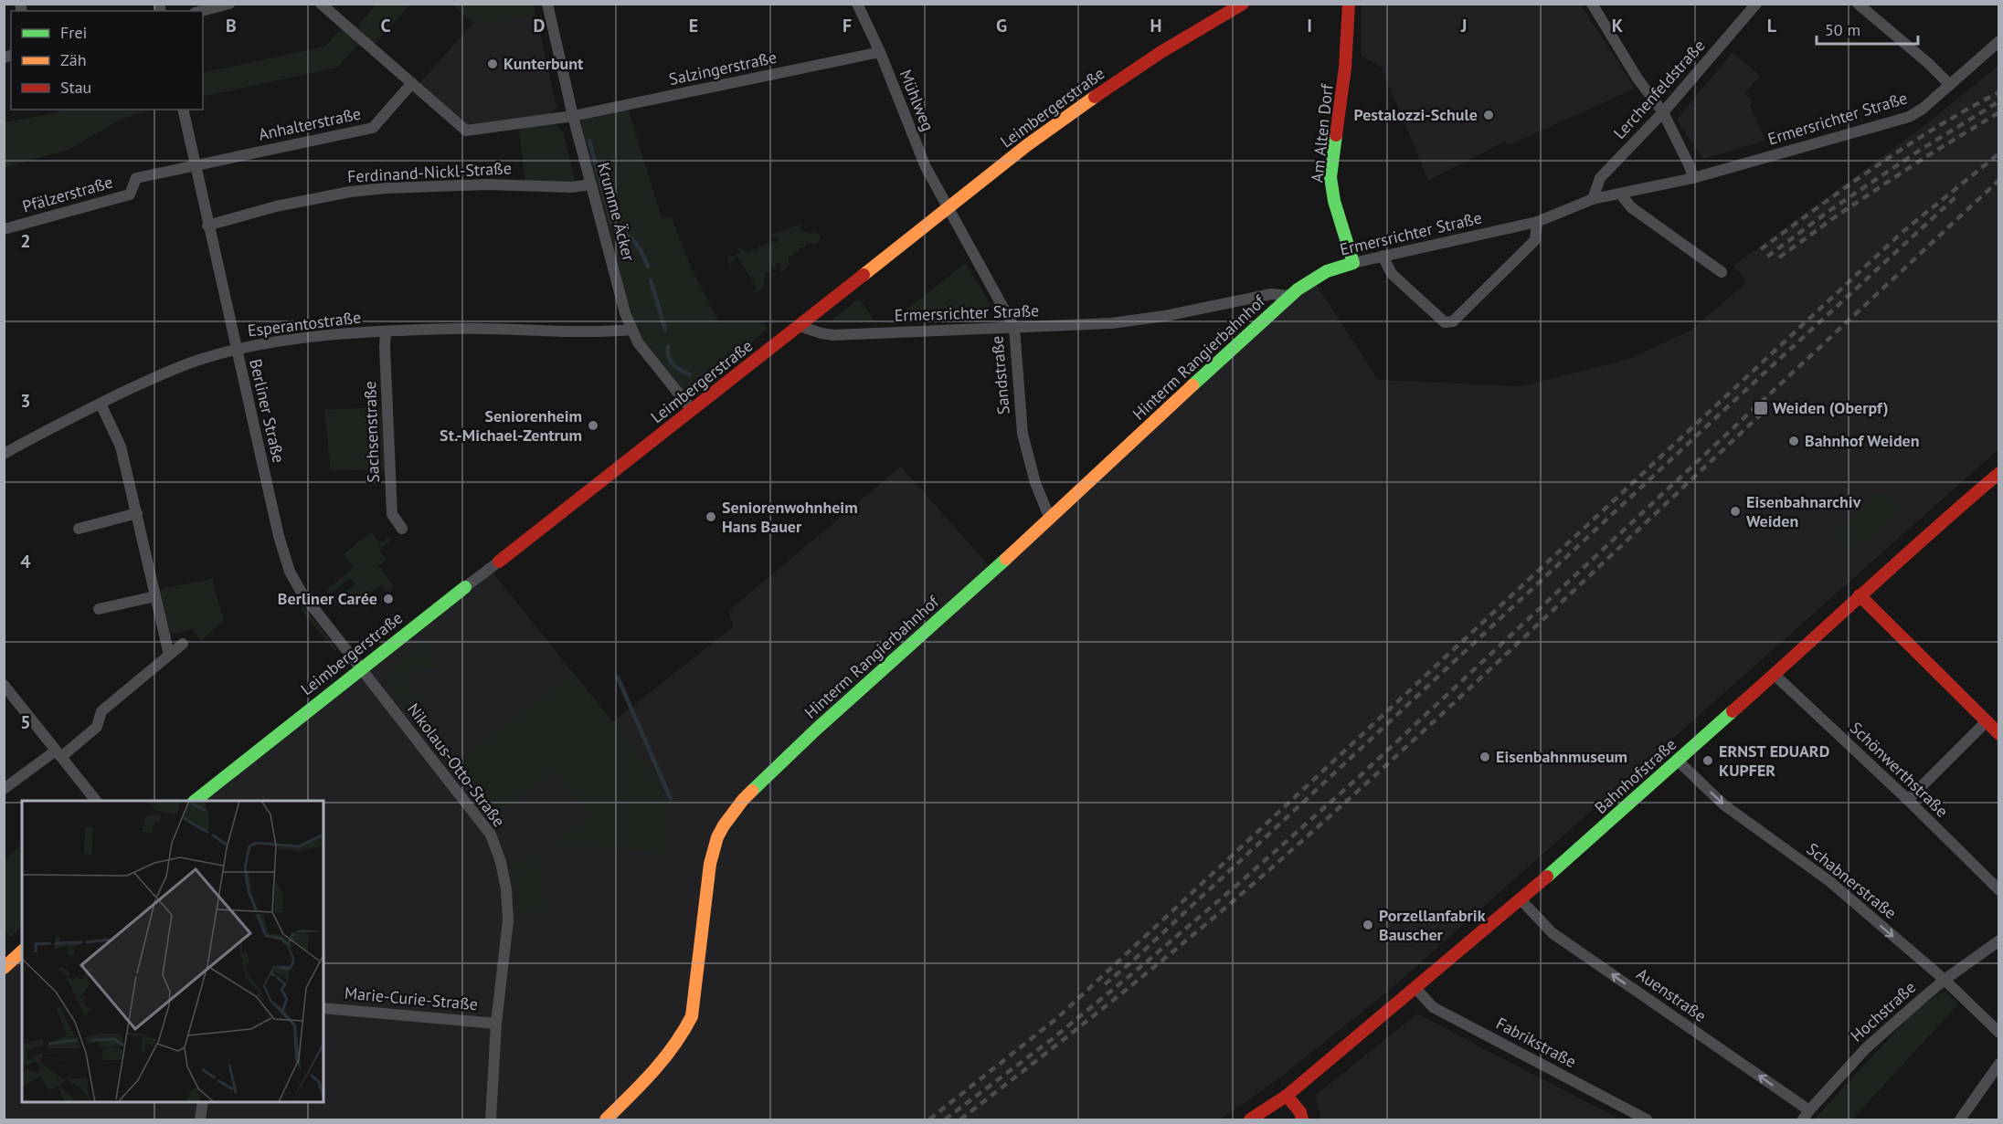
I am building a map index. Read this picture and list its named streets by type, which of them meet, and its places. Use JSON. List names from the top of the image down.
{
  "streets": {
    "street": [
      "Salzingerstraße",
      "Lerchenfeldstraße",
      "Mühlweg",
      "Leimbergerstraße",
      "Ermersrichter Straße",
      "Anhalterstraße",
      "Am Alten Dorf",
      "Ferdinand-Nickl-Straße",
      "Pfälzerstraße",
      "Krumme Äcker",
      "Esperantostraße",
      "Hinterm Rangierbahnhof",
      "Sandstraße",
      "Berliner Straße",
      "Sachsenstraße",
      "Nikolaus-Otto-Straße",
      "Schönwerthstraße",
      "Bahnhofstraße",
      "Schabnerstraße",
      "Auenstraße",
      "Marie-Curie-Straße",
      "Hochstraße",
      "Fabrikstraße"
    ]
  },
  "crossings": [
    ["Salzingerstraße", "Mühlweg"],
    ["Salzingerstraße", "Anhalterstraße"],
    ["Salzingerstraße", "Krumme Äcker"],
    ["Lerchenfeldstraße", "Ermersrichter Straße"],
    ["Mühlweg", "Leimbergerstraße"],
    ["Mühlweg", "Sandstraße"],
    ["Leimbergerstraße", "Ermersrichter Straße"],
    ["Leimbergerstraße", "Krumme Äcker"],
    ["Leimbergerstraße", "Sandstraße"],
    ["Leimbergerstraße", "Berliner Straße"],
    ["Leimbergerstraße", "Nikolaus-Otto-Straße"],
    ["Ermersrichter Straße", "Am Alten Dorf"],
    ["Ermersrichter Straße", "Hinterm Rangierbahnhof"],
    ["Ermersrichter Straße", "Sandstraße"],
    ["Anhalterstraße", "Pfälzerstraße"],
    ["Anhalterstraße", "Berliner Straße"],
    ["Ferdinand-Nickl-Straße", "Krumme Äcker"],
    ["Ferdinand-Nickl-Straße", "Berliner Straße"],
    ["Pfälzerstraße", "Berliner Straße"],
    ["Krumme Äcker", "Esperantostraße"],
    ["Esperantostraße", "Berliner Straße"],
    ["Esperantostraße", "Sachsenstraße"],
    ["Hinterm Rangierbahnhof", "Sandstraße"],
    ["Berliner Straße", "Nikolaus-Otto-Straße"],
    ["Nikolaus-Otto-Straße", "Marie-Curie-Straße"],
    ["Schönwerthstraße", "Bahnhofstraße"],
    ["Bahnhofstraße", "Schabnerstraße"],
    ["Bahnhofstraße", "Auenstraße"],
    ["Bahnhofstraße", "Fabrikstraße"],
    ["Schabnerstraße", "Hochstraße"],
    ["Auenstraße", "Hochstraße"]
  ],
  "one_way": ["Schabnerstraße", "Auenstraße"],
  "places": {
    "other": [
      "Kunterbunt",
      "Pestalozzi-Schule",
      "Seniorenheim St.-Michael-Zentrum",
      "Bahnhof Weiden",
      "Eisenbahnarchiv Weiden",
      "Seniorenwohnheim Hans Bauer",
      "Berliner Carée",
      "Eisenbahnmuseum",
      "ERNST EDUARD KUPFER",
      "Porzellanfabrik Bauscher"
    ],
    "transit": ["Weiden (Oberpf)"]
  },
  "legend": ["Frei", "Zäh", "Stau"],
  "scale_bar": "50 m",
  "grid": {
    "columns": [
      "B",
      "C",
      "D",
      "E",
      "F",
      "G",
      "H",
      "I",
      "J",
      "K",
      "L"
    ],
    "rows": [
      "2",
      "3",
      "4",
      "5"
    ]
  }
}
